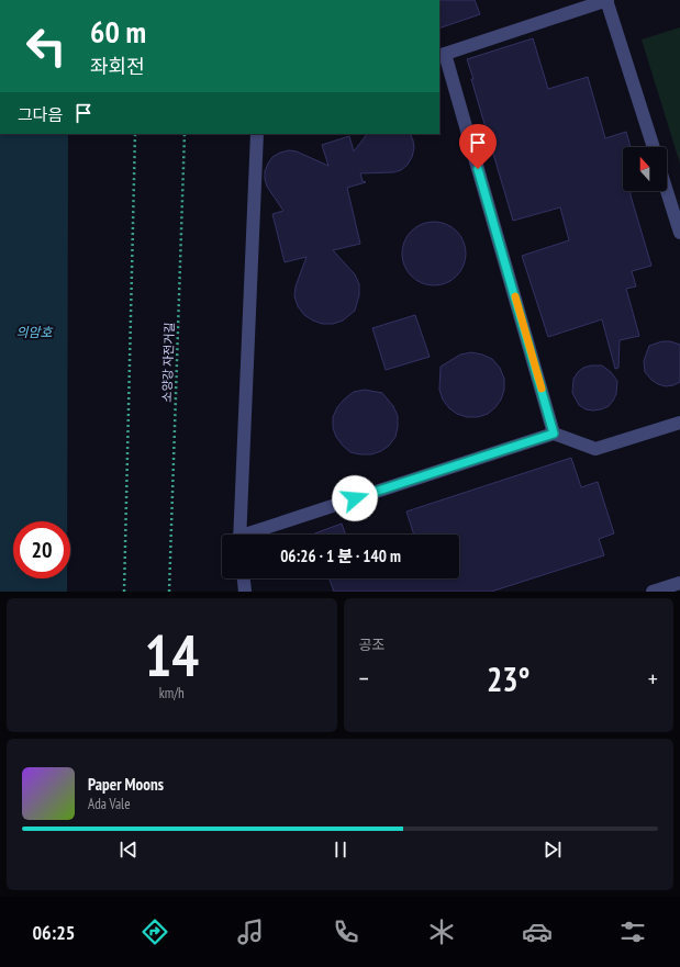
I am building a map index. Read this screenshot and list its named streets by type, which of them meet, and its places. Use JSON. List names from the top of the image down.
{
  "streets": {
    "path": ["소양강 자전거길"]
  },
  "water": ["의암호"],
  "north": "top",
  "page": {
    "turn": ["60 m", "좌회전"],
    "then": "그다음",
    "limit": "20",
    "trip": "06:26 · 1 분 · 140 m",
    "tile": [
      ["14", "km/h"],
      "공조"
    ],
    "heat": ["−", "23°", "+"],
    "song": ["Paper Moons", "Ada Vale"],
    "tabs": "06:25"
  }
}
